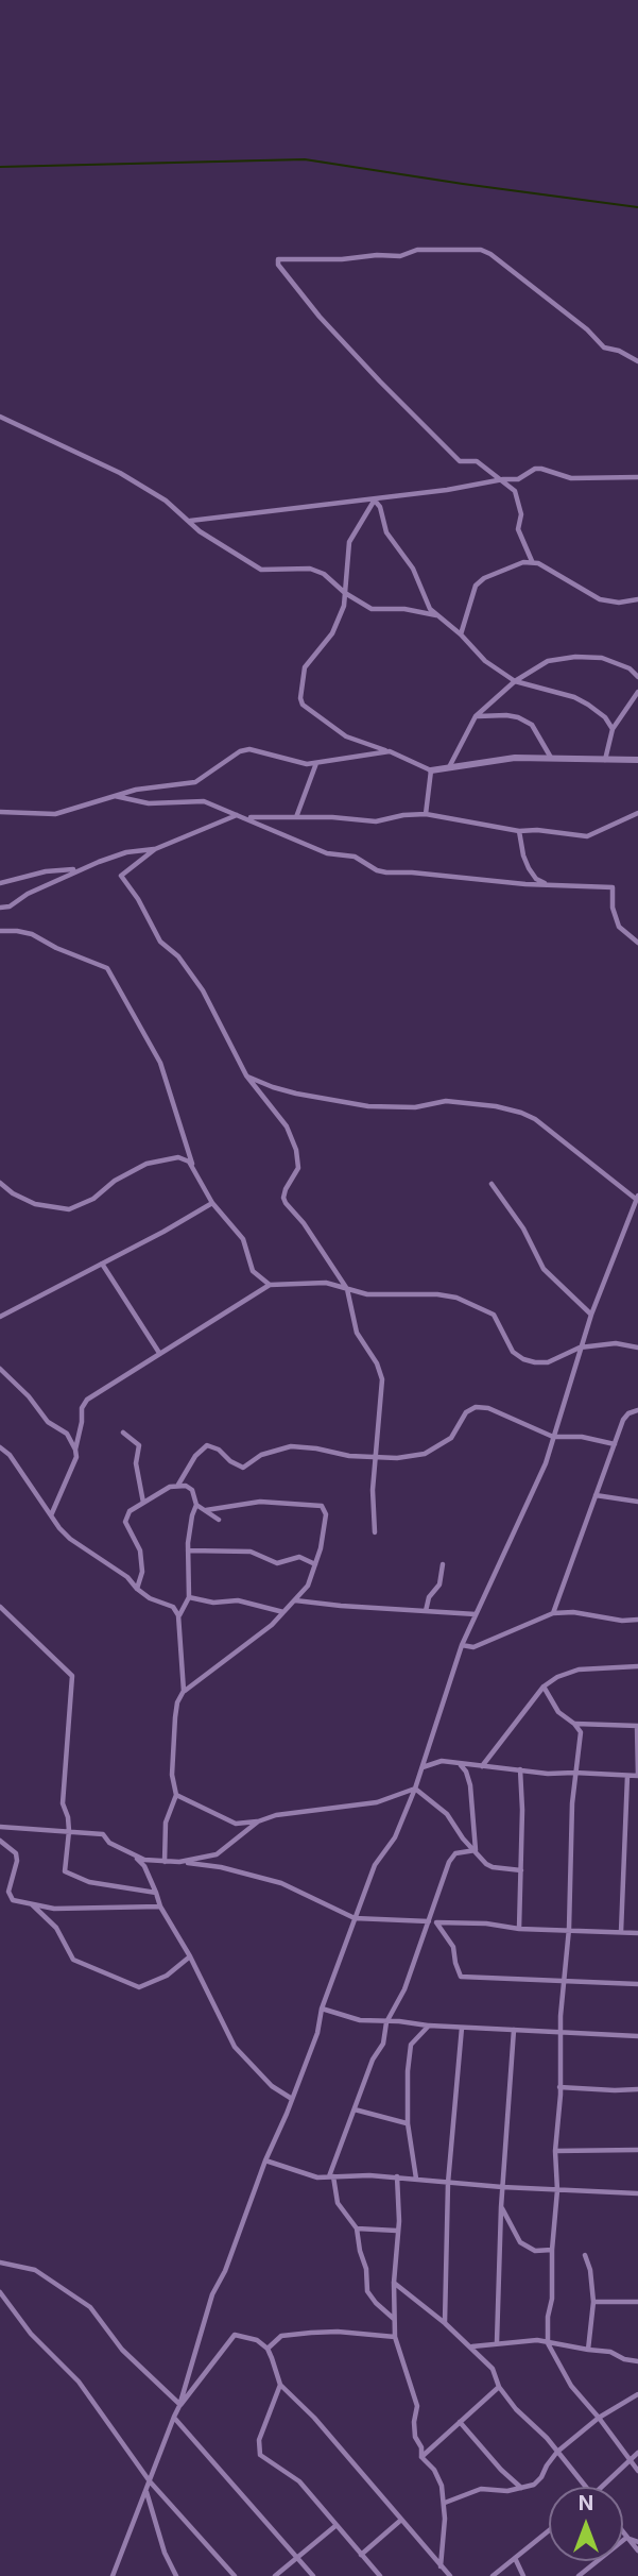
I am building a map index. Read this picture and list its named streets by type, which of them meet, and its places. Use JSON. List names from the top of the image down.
{
  "north": "top"
}
